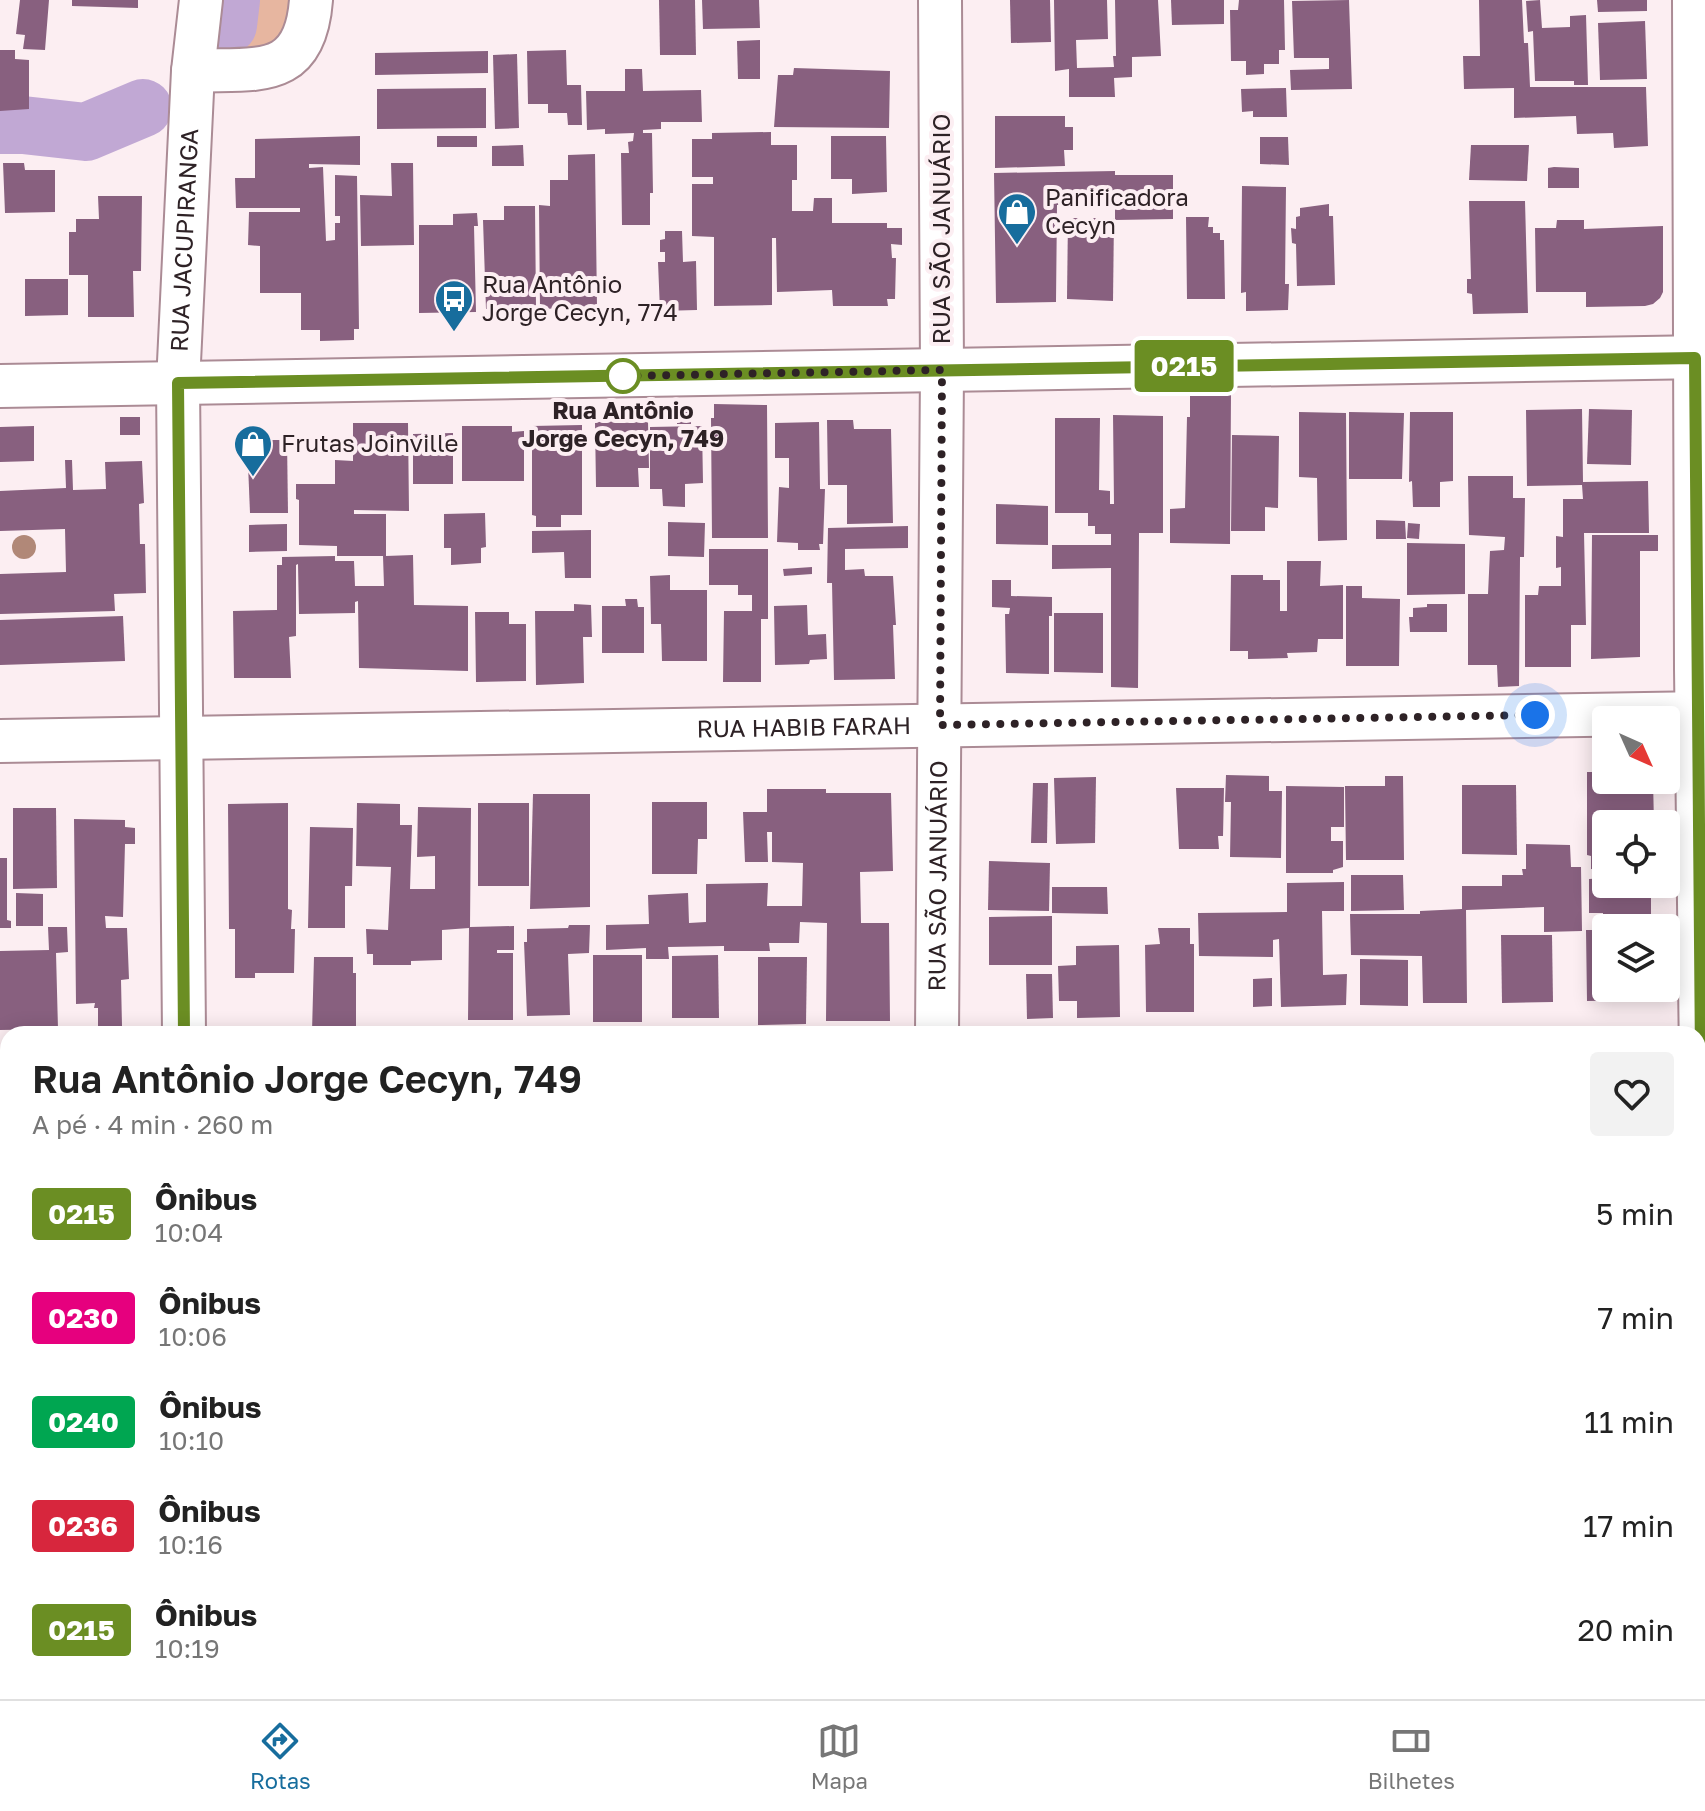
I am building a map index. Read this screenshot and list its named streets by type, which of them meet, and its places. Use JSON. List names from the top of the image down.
{
  "streets": {
    "street": ["RUA SÃO JANUÁRIO", "RUA JACUPIRANGA", "RUA HABIB FARAH"]
  },
  "crossings": [
    ["RUA SÃO JANUÁRIO", "RUA HABIB FARAH"],
    ["RUA JACUPIRANGA", "RUA HABIB FARAH"]
  ],
  "places": {
    "shop": ["Panificadora Cecyn", "Frutas Joinville"],
    "bus stop": ["Rua Antônio Jorge Cecyn, 774"],
    "other": ["Rua Antônio Jorge Cecyn, 749"]
  },
  "lines": ["bus line 0215"],
  "north": "bottom right",
  "page": {
    "on_map": "0215",
    "heading": ["Rua Antônio Jorge Cecyn, 749", "A pé · 4 min · 260 m"],
    "list": [
      {
        "mark": "0215",
        "name": "Ônibus",
        "note": "10:04",
        "value": "5 min"
      },
      {
        "mark": "0230",
        "name": "Ônibus",
        "note": "10:06",
        "value": "7 min"
      },
      {
        "mark": "0240",
        "name": "Ônibus",
        "note": "10:10",
        "value": "11 min"
      },
      {
        "mark": "0236",
        "name": "Ônibus",
        "note": "10:16",
        "value": "17 min"
      },
      {
        "mark": "0215",
        "name": "Ônibus",
        "note": "10:19",
        "value": "20 min"
      }
    ],
    "tabs": ["Rotas", "Mapa", "Bilhetes"]
  }
}
